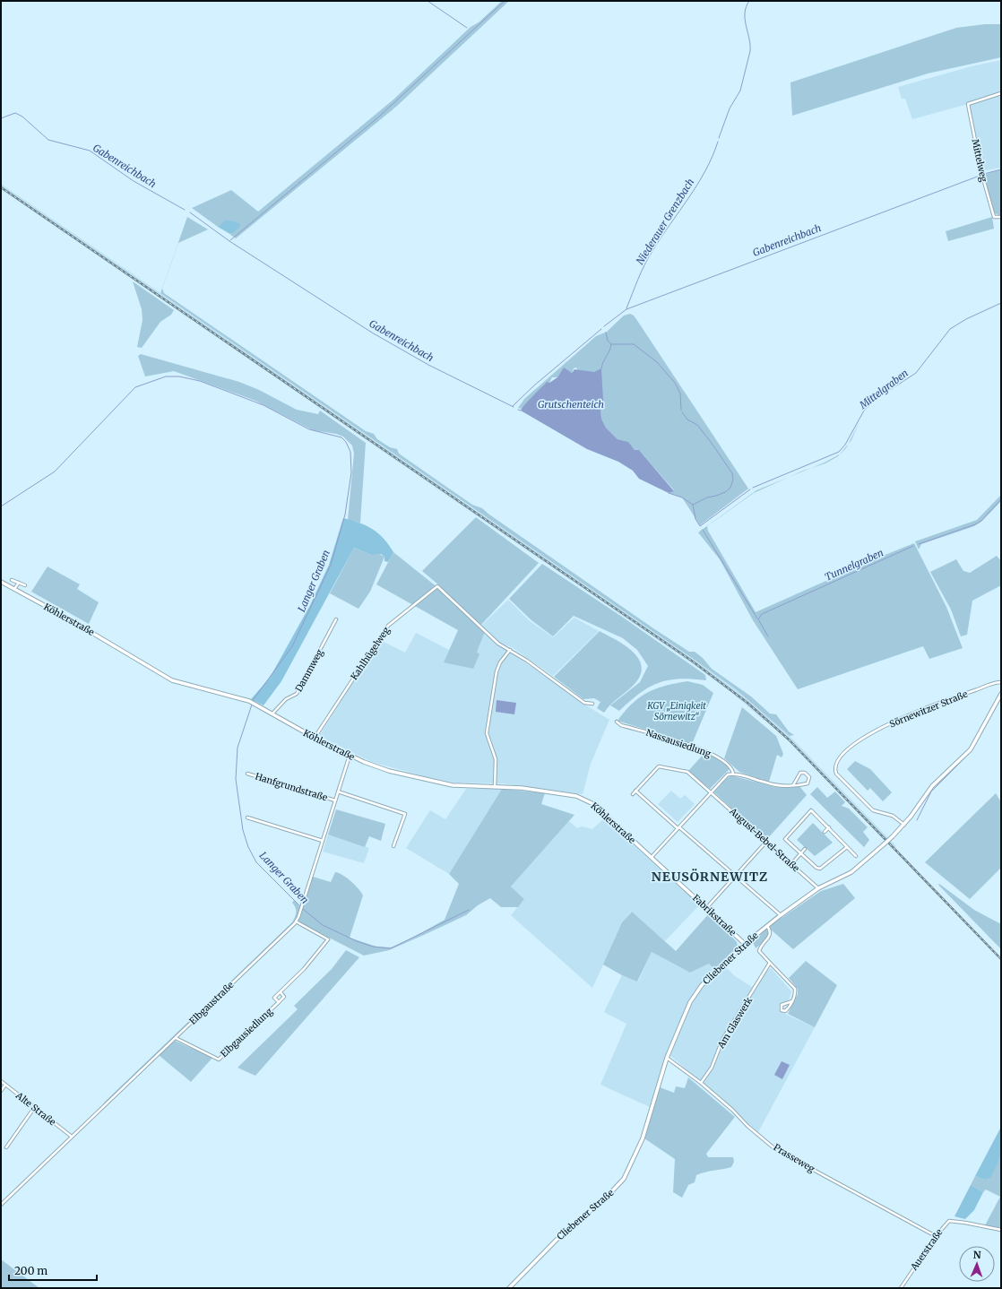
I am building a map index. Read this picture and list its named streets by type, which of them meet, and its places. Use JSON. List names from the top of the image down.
{
  "streets": {
    "street": [
      "Mittelweg",
      "Köhlerstraße",
      "Kahlhügelweg",
      "Dammweg",
      "Sörnewitzer Straße",
      "Nassausiedlung",
      "Hanfgrundstraße",
      "August-Bebel-Straße",
      "Fabrikstraße",
      "Cliebener Straße",
      "Elbgaustraße",
      "Am Glaswerk",
      "Elbgausiedlung",
      "Alte Straße",
      "Prasseweg",
      "Auerstraße"
    ]
  },
  "crossings": [
    ["Köhlerstraße", "Kahlhügelweg"],
    ["Köhlerstraße", "Dammweg"],
    ["Köhlerstraße", "Fabrikstraße"],
    ["Köhlerstraße", "Elbgaustraße"],
    ["Sörnewitzer Straße", "Cliebener Straße"],
    ["Hanfgrundstraße", "Elbgaustraße"],
    ["August-Bebel-Straße", "Cliebener Straße"],
    ["Fabrikstraße", "Cliebener Straße"],
    ["Cliebener Straße", "Prasseweg"],
    ["Elbgaustraße", "Elbgausiedlung"],
    ["Elbgaustraße", "Alte Straße"],
    ["Am Glaswerk", "Prasseweg"],
    ["Prasseweg", "Auerstraße"]
  ],
  "districts": ["NEUSÖRNEWITZ"],
  "water": [
    "Gabenreichbach",
    "Niederauer Grenzbach",
    "Mittelgraben",
    "Grutschenteich",
    "Tunnelgraben",
    "Langer Graben"
  ],
  "parks": ["KGV „Einigkeit Sörnewitz“"],
  "scale_bar": "200 m",
  "north": "top"
}
